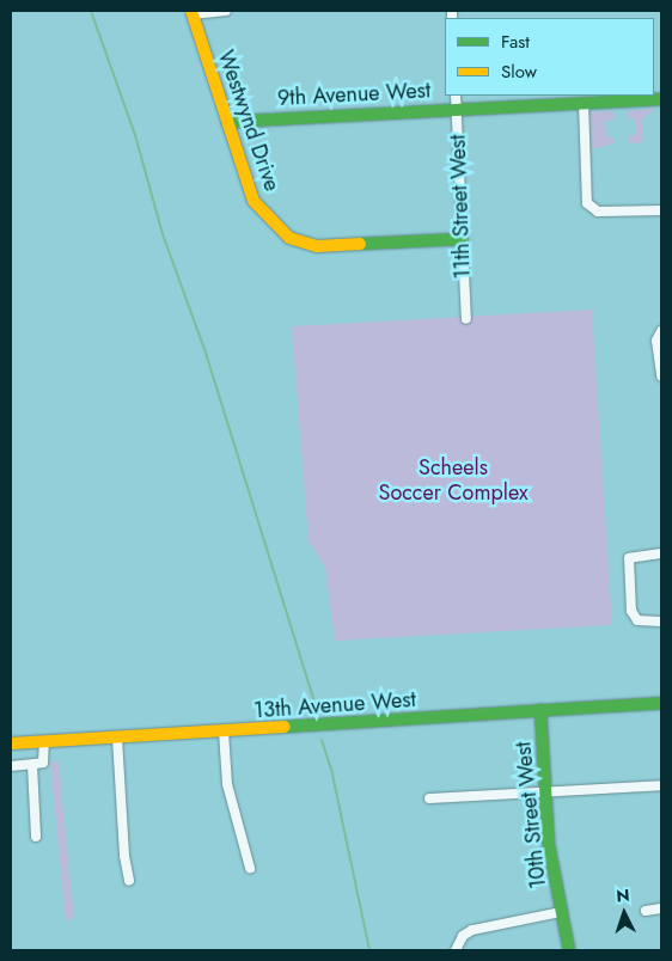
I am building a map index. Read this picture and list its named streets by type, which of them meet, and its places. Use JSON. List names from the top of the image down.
{
  "streets": {
    "street": [
      "9th Avenue West",
      "Westwynd Drive",
      "11th Street West",
      "13th Avenue West",
      "10th Street West"
    ]
  },
  "crossings": [
    ["9th Avenue West", "Westwynd Drive"],
    ["9th Avenue West", "11th Street West"],
    ["Westwynd Drive", "11th Street West"],
    ["13th Avenue West", "10th Street West"]
  ],
  "parks": ["Scheels Soccer Complex"],
  "legend": ["Fast", "Slow"],
  "north": "top"
}
